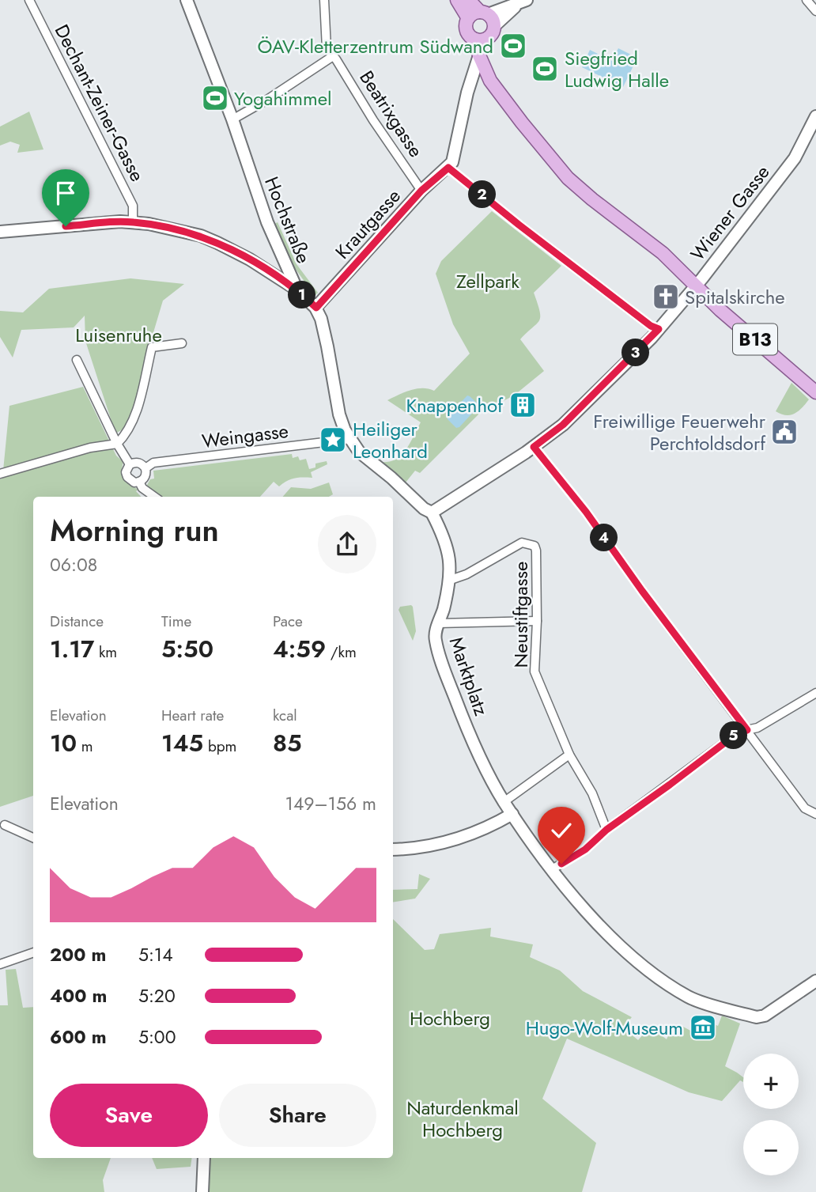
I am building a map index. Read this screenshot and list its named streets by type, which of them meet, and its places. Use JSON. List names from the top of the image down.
{
  "streets": {
    "main road": [
      "Wiener Gasse",
      "Hochstraße",
      "Krautgasse",
      "B13",
      "Marktplatz"
    ],
    "street": [
      "Dechant-Zeiner-Gasse",
      "Beatrixgasse",
      "Weingasse",
      "Neustiftgasse"
    ]
  },
  "crossings": [
    ["Beatrixgasse", "Wiener Gasse"],
    ["Beatrixgasse", "Krautgasse"],
    ["Wiener Gasse", "B13"],
    ["Wiener Gasse", "Marktplatz"],
    ["Hochstraße", "Krautgasse"],
    ["Neustiftgasse", "Marktplatz"]
  ],
  "parks": [
    "Zellpark",
    "Luisenruhe",
    "Hochberg",
    "Naturdenkmal Hochberg"
  ],
  "places": {
    "sports": ["ÖAV-Kletterzentrum Südwand", "Siegfried Ludwig Halle", "Yogahimmel"],
    "church": ["Spitalskirche"],
    "building": ["Knappenhof"],
    "public building": ["Freiwillige Feuerwehr Perchtoldsdorf"],
    "place": ["Heiliger Leonhard"],
    "museum": ["Hugo-Wolf-Museum"]
  },
  "page": {
    "pins": [
      "2",
      "1",
      "3",
      "4",
      "5"
    ],
    "heading": ["Morning run", "06:08"],
    "stats": [
      ["Distance", "1.17 km"],
      ["Time", "5:50"],
      ["Pace", "4:59 /km"],
      ["Elevation", "10 m"],
      ["Heart rate", "145 bpm"],
      ["kcal", "85"]
    ],
    "chart": ["Elevation", "149–156 m"],
    "list": [
      {
        "name": "200 m",
        "note": "5:14"
      },
      {
        "name": "400 m",
        "note": "5:20"
      },
      {
        "name": "600 m",
        "note": "5:00"
      }
    ],
    "map_buttons": ["+", "−"],
    "buttons": ["Save", "Share"]
  }
}
